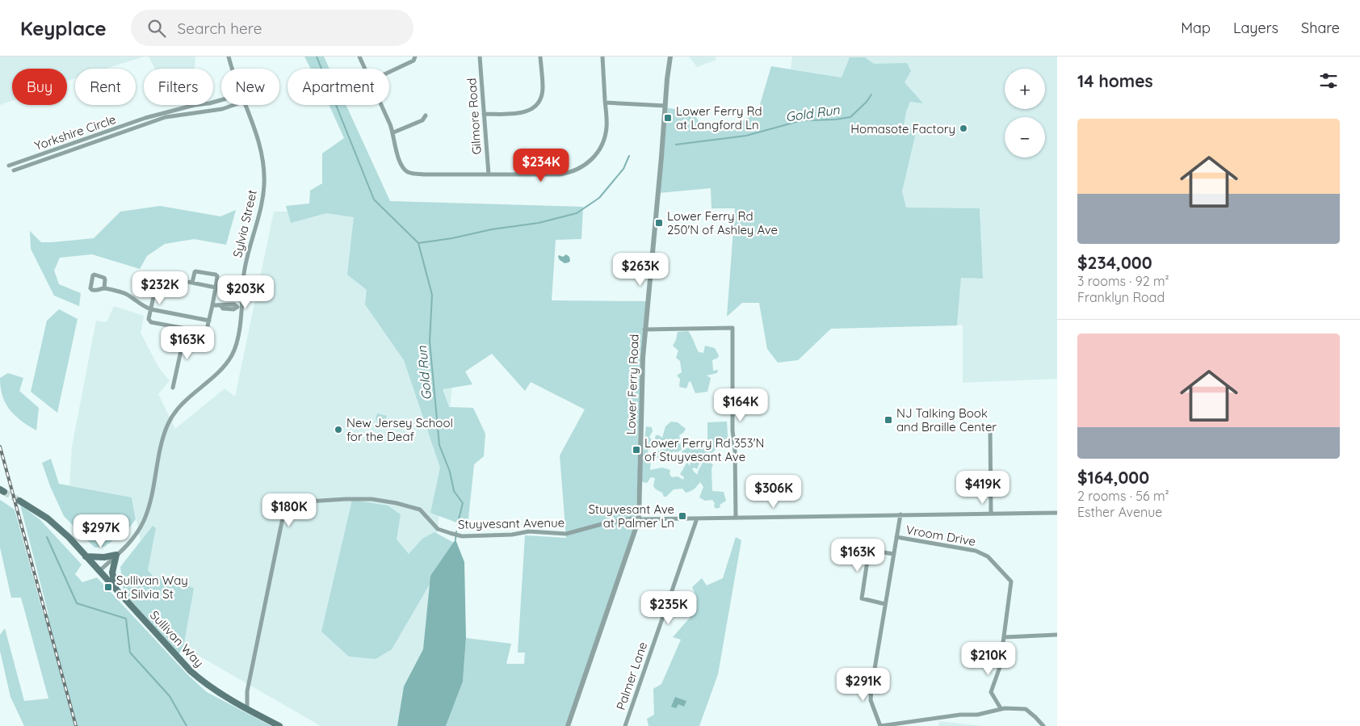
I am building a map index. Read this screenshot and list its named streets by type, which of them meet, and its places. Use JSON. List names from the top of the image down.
{
  "streets": {
    "main road": ["Sullivan Way"],
    "street": [
      "Gilmore Road",
      "Yorkshire Circle",
      "Sylvia Street",
      "Lower Ferry Road",
      "Stuyvesant Avenue",
      "Vroom Drive",
      "Palmer Lane"
    ]
  },
  "crossings": [
    ["Sylvia Street", "Sullivan Way"],
    ["Lower Ferry Road", "Stuyvesant Avenue"],
    ["Stuyvesant Avenue", "Sullivan Way"],
    ["Stuyvesant Avenue", "Palmer Lane"]
  ],
  "water": ["Gold Run"],
  "places": {
    "transit": [
      "Lower Ferry Rd at Langford Ln",
      "Lower Ferry Rd 250'N of Ashley Ave",
      "NJ Talking Book and Braille Center",
      "Lower Ferry Rd 353'N of Stuyvesant Ave",
      "Stuyvesant Ave at Palmer Ln",
      "Sullivan Way at Silvia St"
    ],
    "other": ["Homasote Factory", "New Jersey School for the Deaf"]
  },
  "page": {
    "header": "Keyplace",
    "search": "Search here",
    "nav": ["Map", "Layers", "Share"],
    "heading": "14 homes",
    "map_buttons": ["+", "−"],
    "chip": [
      "Buy",
      "Rent",
      "Filters",
      "New",
      "Apartment"
    ],
    "list": [
      {
        "name": "$234,000",
        "note": "3 rooms · 92 m² · Franklyn Road"
      },
      {
        "name": "$164,000",
        "note": "2 rooms · 56 m² · Esther Avenue"
      }
    ],
    "price": [
      "$234K",
      "$263K",
      "$232K",
      "$203K",
      "$163K",
      "$164K",
      "$419K",
      "$306K",
      "$180K",
      "$297K",
      "$163K",
      "$235K",
      "$210K",
      "$291K"
    ]
  }
}
